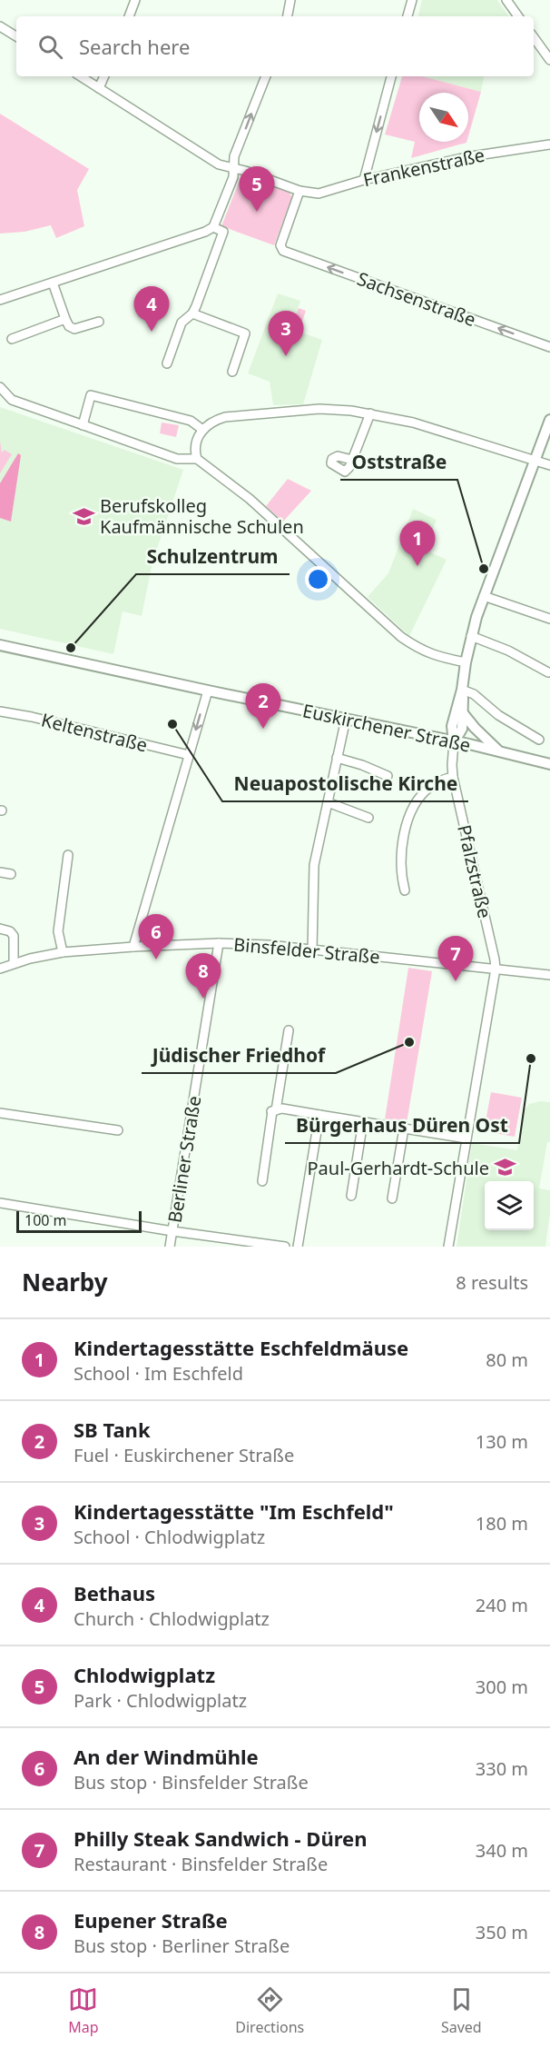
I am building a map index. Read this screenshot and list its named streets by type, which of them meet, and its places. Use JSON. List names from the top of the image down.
{
  "streets": {
    "street": [
      "Frankenstraße",
      "Sachsenstraße",
      "Euskirchener Straße",
      "Keltenstraße",
      "Pfalzstraße",
      "Binsfelder Straße",
      "Berliner Straße"
    ]
  },
  "crossings": [
    ["Frankenstraße", "Sachsenstraße"],
    ["Euskirchener Straße", "Pfalzstraße"],
    ["Pfalzstraße", "Binsfelder Straße"],
    ["Binsfelder Straße", "Berliner Straße"]
  ],
  "one_way": ["Sachsenstraße"],
  "places": {
    "school or university": ["Berufskolleg Kaufmännische Schulen", "Paul-Gerhardt-Schule"],
    "other": [
      "Oststraße",
      "Schulzentrum",
      "Neuapostolische Kirche",
      "Jüdischer Friedhof",
      "Bürgerhaus Düren Ost"
    ]
  },
  "scale_bar": "100 m",
  "north": "bottom right",
  "page": {
    "search": "Search here",
    "pins": [
      "5",
      "4",
      "3",
      "1",
      "2",
      "6",
      "7",
      "8"
    ],
    "scale": "100 m",
    "heading": ["Nearby", "8 results"],
    "list": [
      {
        "mark": "1",
        "name": "Kindertagesstätte Eschfeldmäuse",
        "note": "School · Im Eschfeld",
        "value": "80 m"
      },
      {
        "mark": "2",
        "name": "SB Tank",
        "note": "Fuel · Euskirchener Straße",
        "value": "130 m"
      },
      {
        "mark": "3",
        "name": "Kindertagesstätte \"Im Eschfeld\"",
        "note": "School · Chlodwigplatz",
        "value": "180 m"
      },
      {
        "mark": "4",
        "name": "Bethaus",
        "note": "Church · Chlodwigplatz",
        "value": "240 m"
      },
      {
        "mark": "5",
        "name": "Chlodwigplatz",
        "note": "Park · Chlodwigplatz",
        "value": "300 m"
      },
      {
        "mark": "6",
        "name": "An der Windmühle",
        "note": "Bus stop · Binsfelder Straße",
        "value": "330 m"
      },
      {
        "mark": "7",
        "name": "Philly Steak Sandwich - Düren",
        "note": "Restaurant · Binsfelder Straße",
        "value": "340 m"
      },
      {
        "mark": "8",
        "name": "Eupener Straße",
        "note": "Bus stop · Berliner Straße",
        "value": "350 m"
      }
    ],
    "nav": ["Map", "Directions", "Saved"]
  }
}
